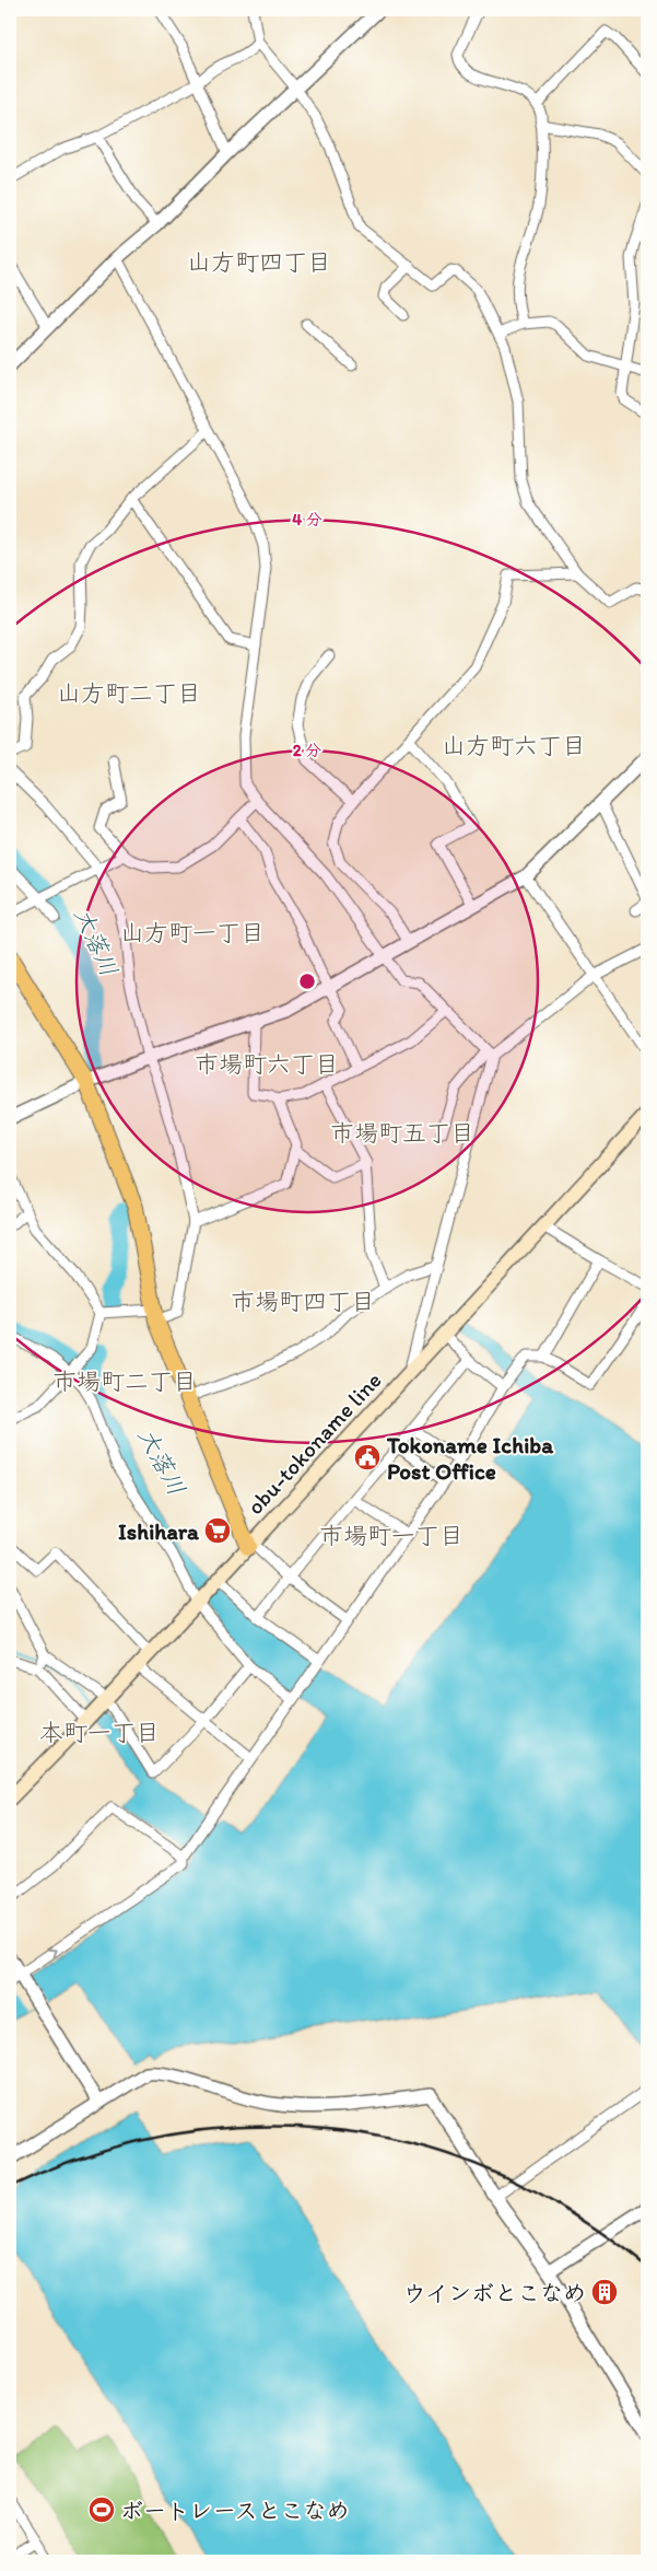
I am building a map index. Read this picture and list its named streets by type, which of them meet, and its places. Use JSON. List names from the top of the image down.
{
  "streets": {
    "main road": ["obu-tokoname line"]
  },
  "districts": [
    "山方町四丁目",
    "山方町二丁目",
    "山方町六丁目",
    "山方町一丁目",
    "市場町六丁目",
    "市場町五丁目",
    "市場町四丁目",
    "市場町二丁目",
    "市場町一丁目",
    "本町一丁目"
  ],
  "water": ["大落川"],
  "places": {
    "public building": ["Tokoname Ichiba Post Office"],
    "supermarket": ["Ishihara"],
    "building": ["ウインボとこなめ"],
    "sports": ["ボートレースとこなめ"]
  },
  "rings": ["4 分", "2 分"]
}
